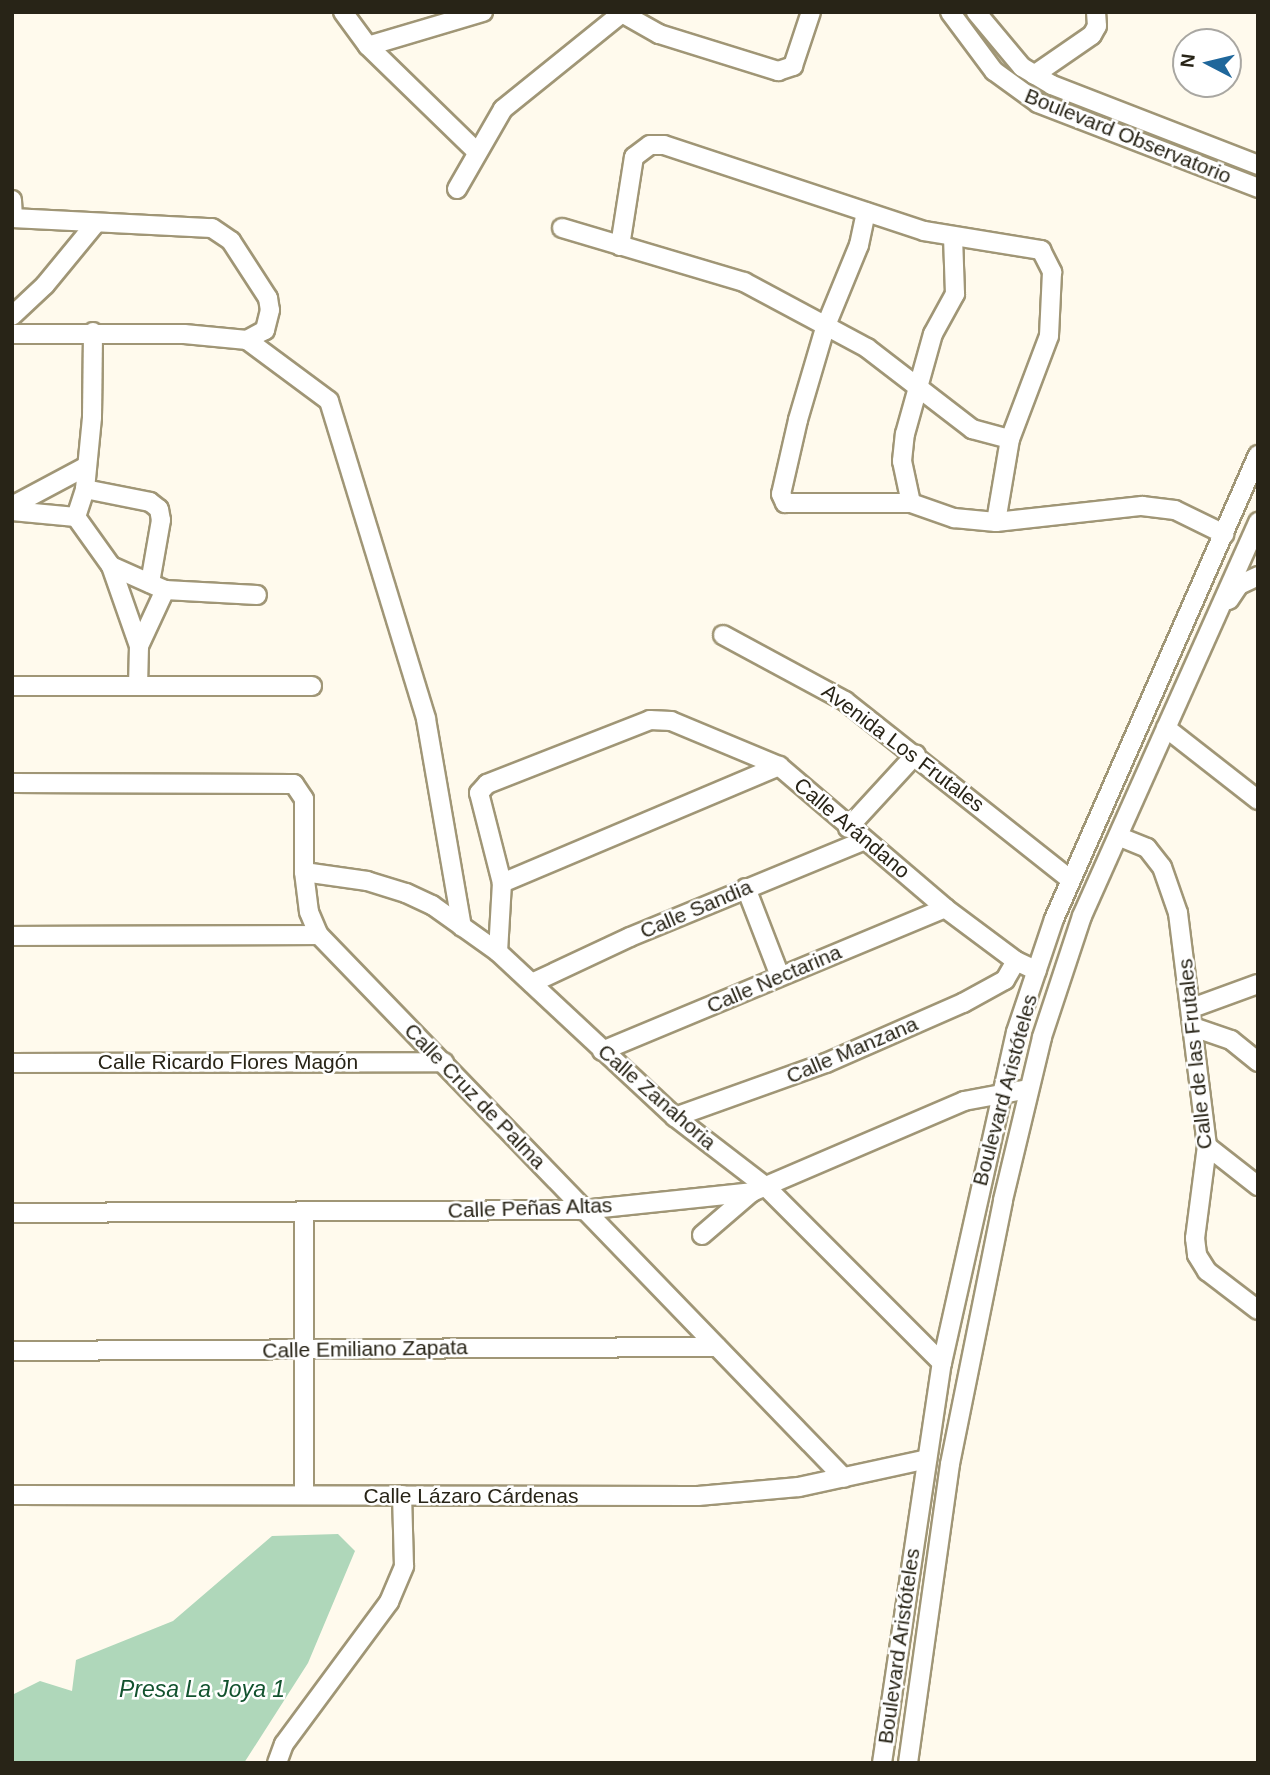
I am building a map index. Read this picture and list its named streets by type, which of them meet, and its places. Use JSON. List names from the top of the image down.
{
  "streets": {
    "street": [
      "Boulevard Observatorio",
      "Avenida Los Frutales",
      "Calle Arándano",
      "Calle Sandia",
      "Calle Nectarina",
      "Calle Manzana",
      "Calle de las Frutales",
      "Calle Ricardo Flores Magón",
      "Boulevard Aristóteles",
      "Calle Cruz de Palma",
      "Calle Zanahoria",
      "Calle Peñas Altas",
      "Calle Emiliano Zapata",
      "Calle Lázaro Cárdenas"
    ]
  },
  "crossings": [
    ["Avenida Los Frutales", "Boulevard Aristóteles"],
    ["Calle Arándano", "Calle Sandia"],
    ["Calle Arándano", "Calle Nectarina"],
    ["Calle Arándano", "Calle Manzana"],
    ["Calle Arándano", "Boulevard Aristóteles"],
    ["Calle Sandia", "Calle Zanahoria"],
    ["Calle Nectarina", "Calle Zanahoria"],
    ["Calle Manzana", "Calle Zanahoria"],
    ["Calle de las Frutales", "Boulevard Aristóteles"],
    ["Calle Ricardo Flores Magón", "Calle Cruz de Palma"],
    ["Boulevard Aristóteles", "Calle Zanahoria"],
    ["Boulevard Aristóteles", "Calle Peñas Altas"],
    ["Boulevard Aristóteles", "Calle Lázaro Cárdenas"],
    ["Calle Cruz de Palma", "Calle Zanahoria"],
    ["Calle Cruz de Palma", "Calle Peñas Altas"],
    ["Calle Cruz de Palma", "Calle Emiliano Zapata"],
    ["Calle Cruz de Palma", "Calle Lázaro Cárdenas"],
    ["Calle Zanahoria", "Calle Peñas Altas"]
  ],
  "water": ["Presa La Joya 1"],
  "north": "left"
}
